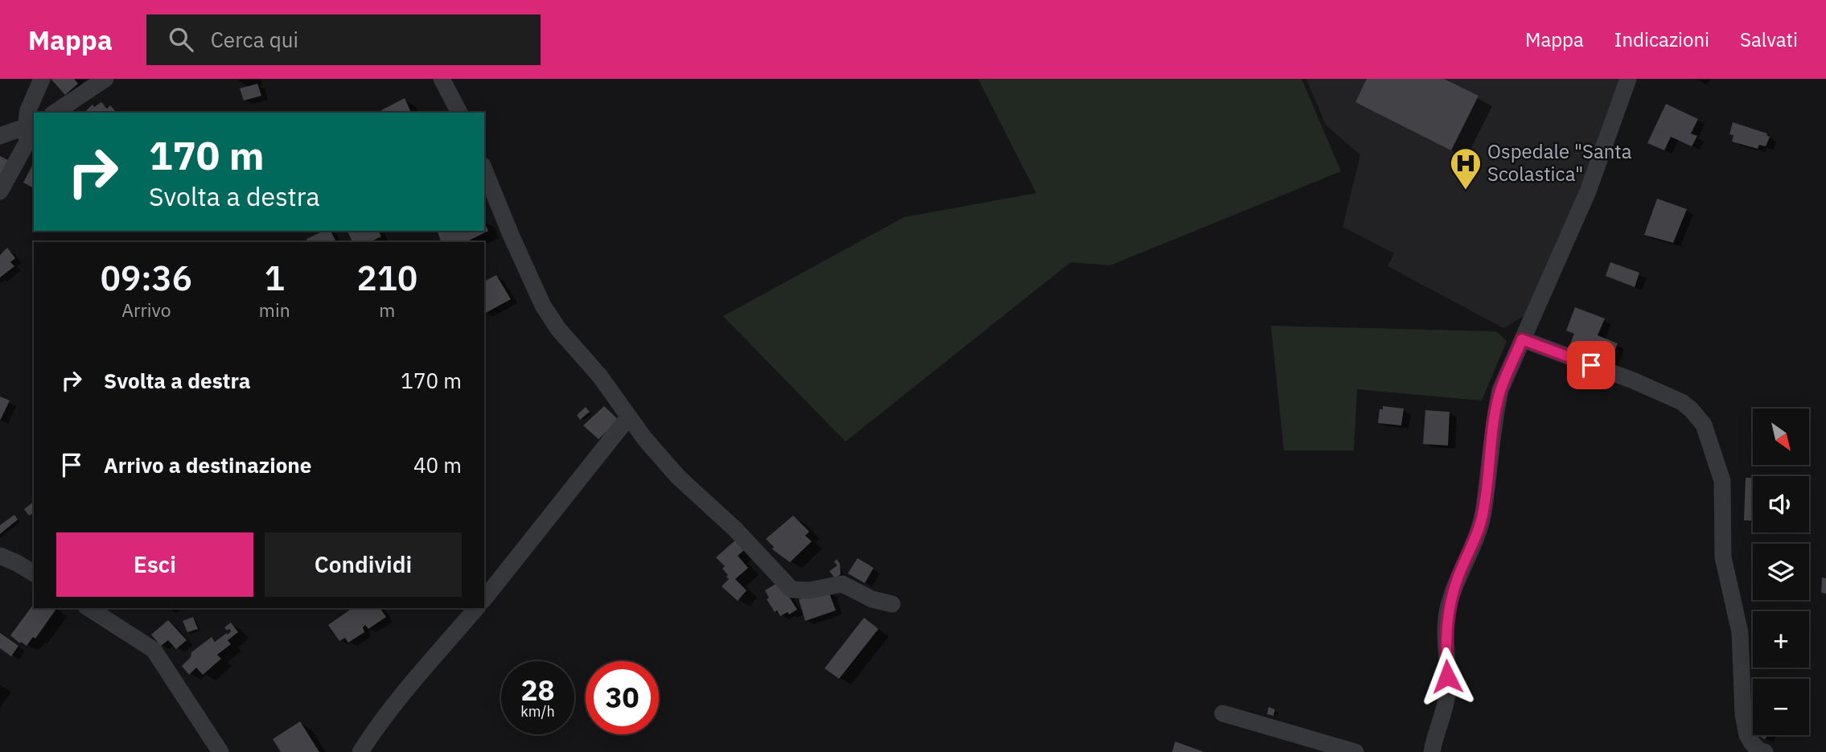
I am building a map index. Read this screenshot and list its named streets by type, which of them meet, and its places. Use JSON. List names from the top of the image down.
{
  "places": {
    "hospital": ["Ospedale \"Santa Scolastica\""]
  },
  "north": "bottom right",
  "page": {
    "header": "Mappa",
    "search": "Cerca qui",
    "nav": ["Mappa", "Indicazioni", "Salvati"],
    "turn": ["170 m", "Svolta a destra"],
    "eta": [
      "09:36",
      "Arrivo",
      "1",
      "min",
      "210",
      "m"
    ],
    "list": [
      {
        "name": "Svolta a destra",
        "value": "170 m"
      },
      {
        "name": "Arrivo a destinazione",
        "value": "40 m"
      }
    ],
    "map_buttons": ["+", "−"],
    "buttons": ["Esci", "Condividi"],
    "speed": "28 km/h",
    "limit": "30"
  }
}
